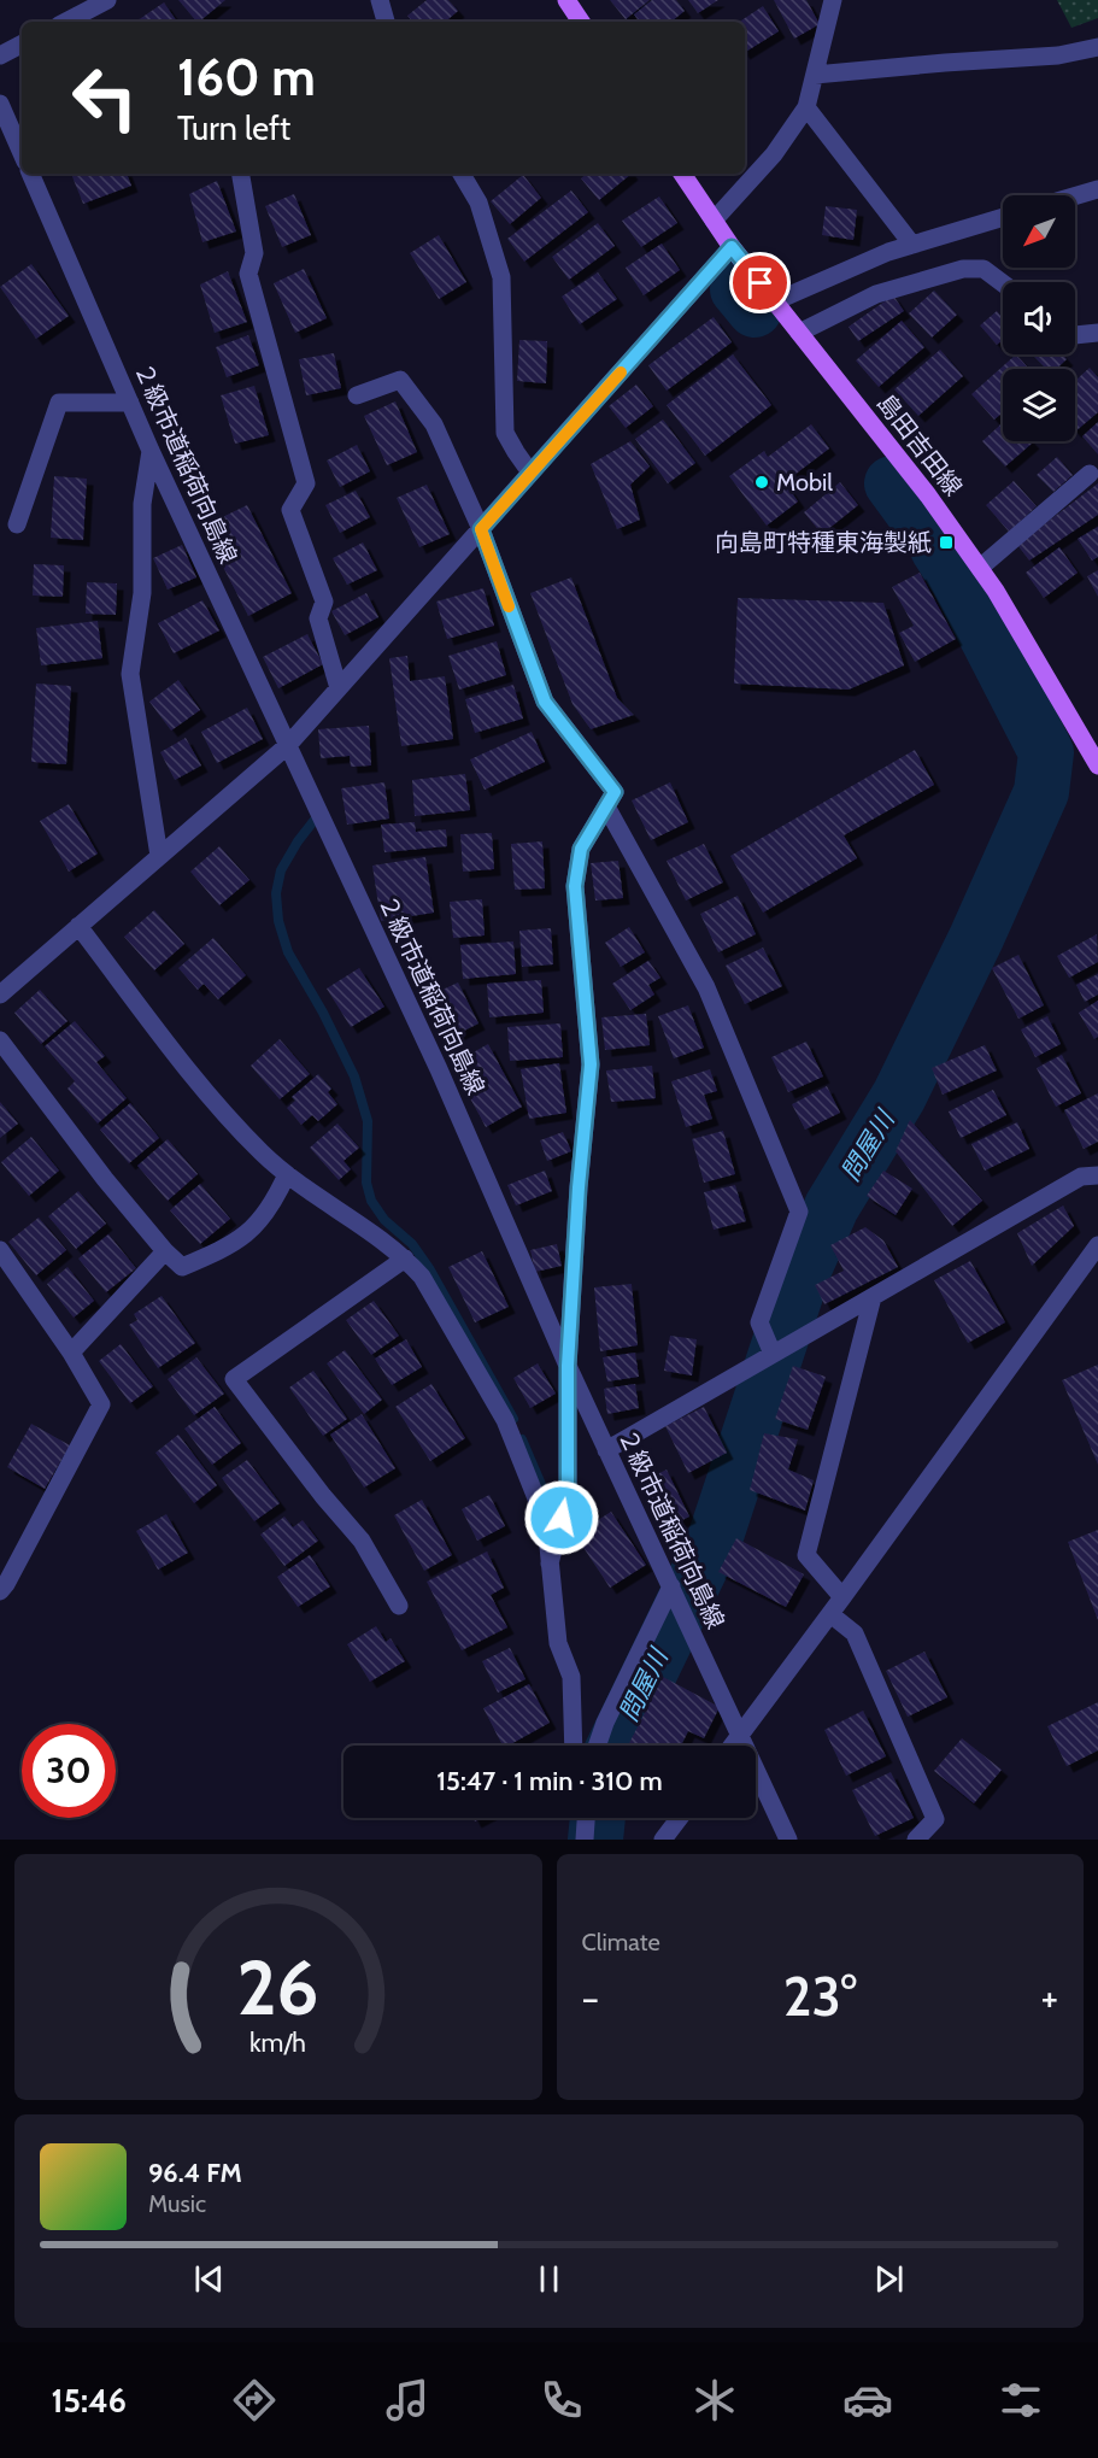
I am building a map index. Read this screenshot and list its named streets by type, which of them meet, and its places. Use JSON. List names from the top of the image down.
{
  "streets": {
    "main road": ["島田吉田線"],
    "street": ["２級市道稲荷向島線"]
  },
  "water": ["問屋川"],
  "places": {
    "other": ["Mobil"],
    "transit": ["向島町特種東海製紙"]
  },
  "north": "bottom left",
  "page": {
    "turn": ["160 m", "Turn left"],
    "limit": "30",
    "trip": "15:47 · 1 min · 310 m",
    "tile": "Climate",
    "heat": ["−", "23°", "+"],
    "song": ["96.4 FM", "Music"],
    "tabs": "15:46",
    "gauge": ["26", "km/h"]
  }
}
